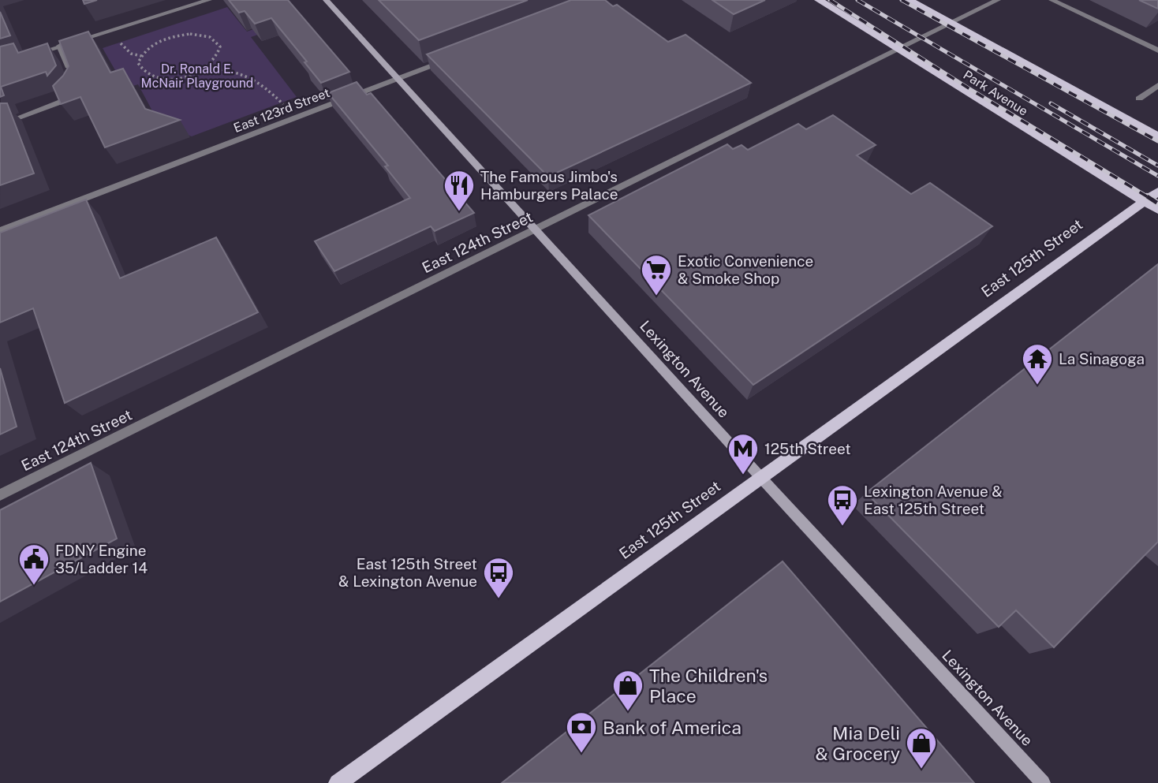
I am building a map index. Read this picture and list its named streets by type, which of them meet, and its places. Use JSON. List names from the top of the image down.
{
  "streets": {
    "main road": ["Park Avenue", "East 125th Street", "Lexington Avenue"],
    "street": ["East 123rd Street", "East 124th Street"]
  },
  "crossings": [
    ["Park Avenue", "East 124th Street"],
    ["Park Avenue", "East 125th Street"],
    ["East 123rd Street", "Lexington Avenue"],
    ["East 124th Street", "Lexington Avenue"],
    ["East 125th Street", "Lexington Avenue"]
  ],
  "parks": ["Dr. Ronald E. McNair Playground"],
  "places": {
    "restaurant": ["The Famous Jimbo's Hamburgers Palace"],
    "supermarket": ["Exotic Convenience & Smoke Shop"],
    "temple": ["La Sinagoga"],
    "metro station": ["125th Street"],
    "bus stop": ["Lexington Avenue & East 125th Street", "East 125th Street & Lexington Avenue"],
    "public building": ["FDNY Engine 35/Ladder 14"],
    "shop": ["The Children's Place", "Mia Deli & Grocery"],
    "bank": ["Bank of America"]
  }
}
